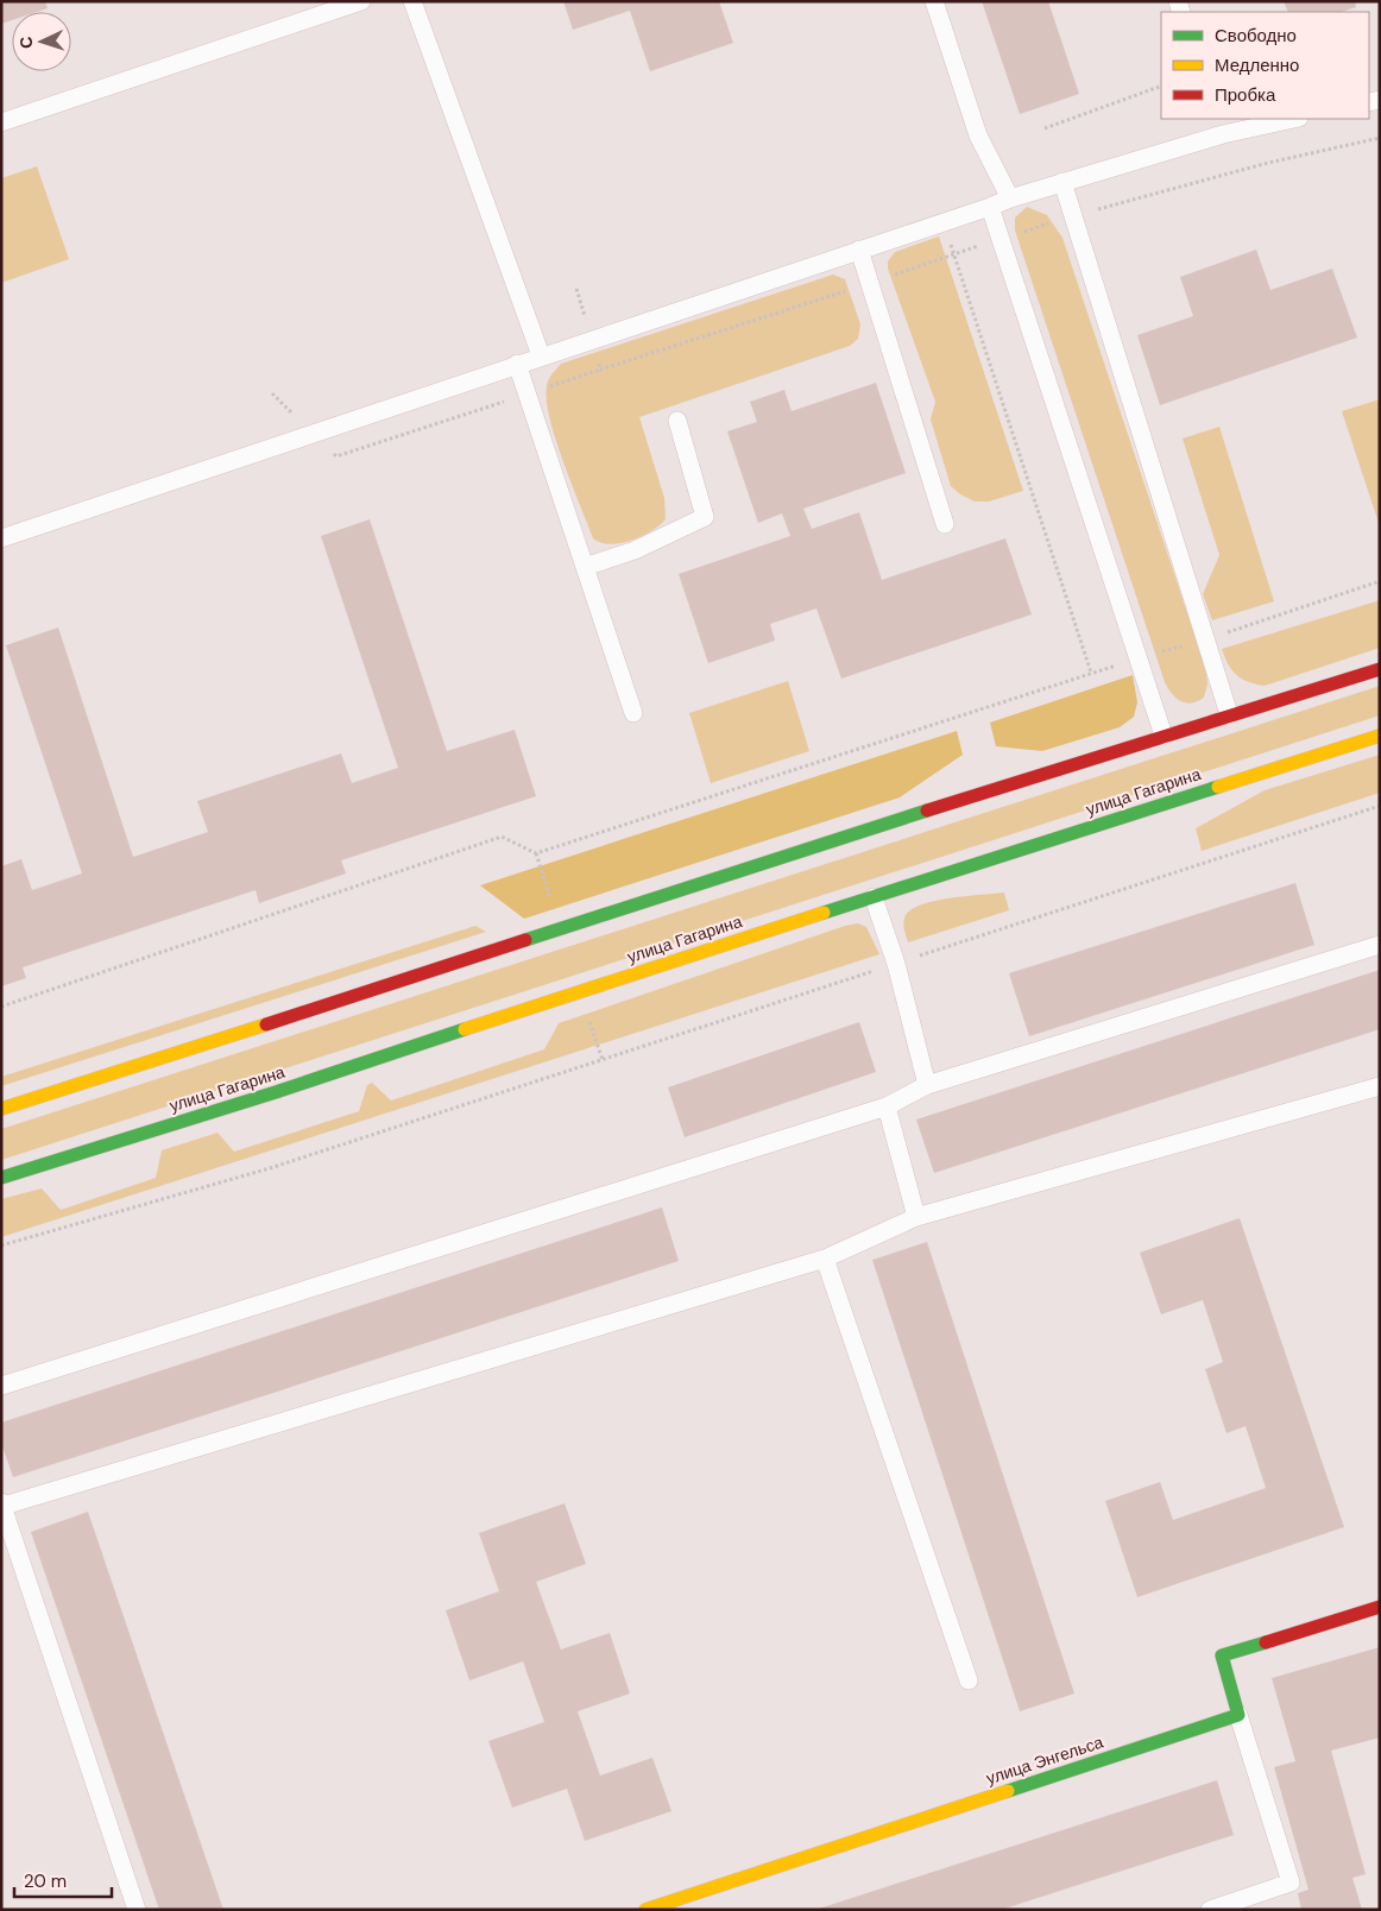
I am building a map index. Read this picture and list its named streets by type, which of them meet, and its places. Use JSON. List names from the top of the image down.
{
  "streets": {
    "main road": ["улица Гагарина", "улица Энгельса"]
  },
  "legend": ["Свободно", "Медленно", "Пробка"],
  "scale_bar": "20 m",
  "north": "left"
}
